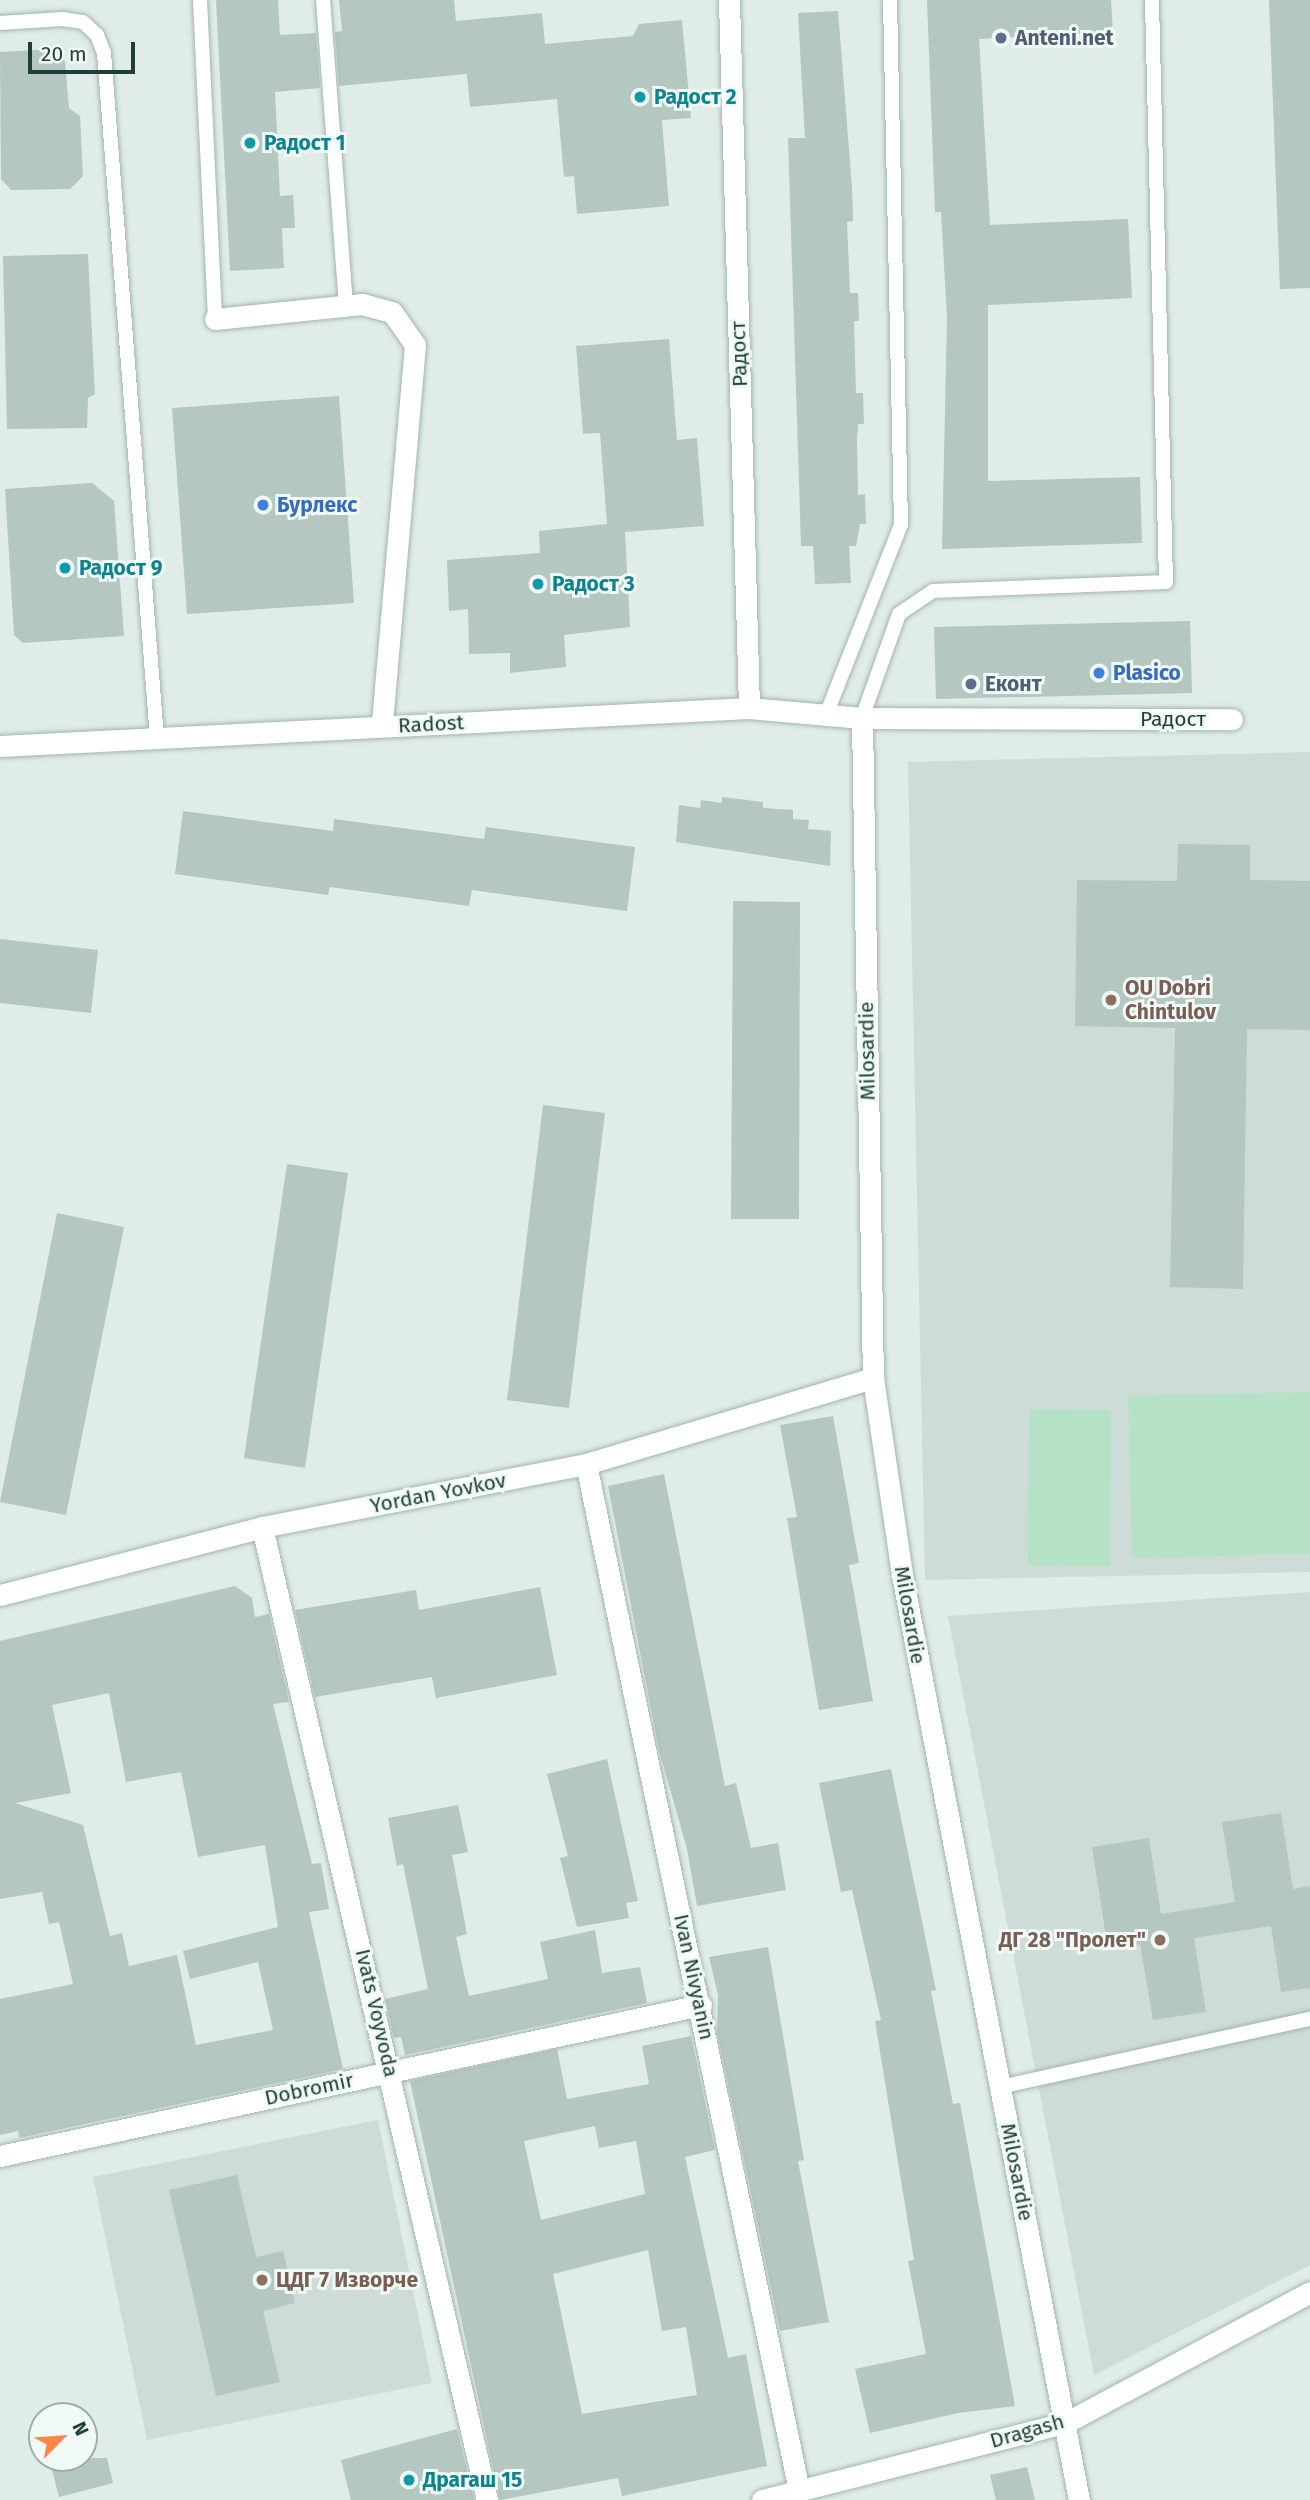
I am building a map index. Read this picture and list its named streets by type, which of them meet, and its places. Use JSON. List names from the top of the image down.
{
  "streets": {
    "street": [
      "Радост",
      "Radost",
      "Milosardie",
      "Yordan Yovkov",
      "Ivan Nivyanin",
      "Ivats Voyvoda",
      "Dobromir",
      "Dragash"
    ]
  },
  "crossings": [
    ["Радост", "Radost"],
    ["Радост", "Milosardie"],
    ["Radost", "Milosardie"],
    ["Milosardie", "Yordan Yovkov"],
    ["Milosardie", "Dragash"],
    ["Yordan Yovkov", "Ivan Nivyanin"],
    ["Yordan Yovkov", "Ivats Voyvoda"],
    ["Ivan Nivyanin", "Dobromir"],
    ["Ivan Nivyanin", "Dragash"],
    ["Ivats Voyvoda", "Dobromir"]
  ],
  "places": [
    "Anteni.net",
    "Радост 2",
    "Радост 1",
    "Бурлекс",
    "Радост 9",
    "Радост 3",
    "Plasico",
    "Еконт",
    "OU Dobri Chintulov",
    "ДГ 28 \"Пролет\"",
    "ЦДГ 7 Изворче",
    "Драгаш 15"
  ],
  "scale_bar": "20 m",
  "north": "top right"
}
